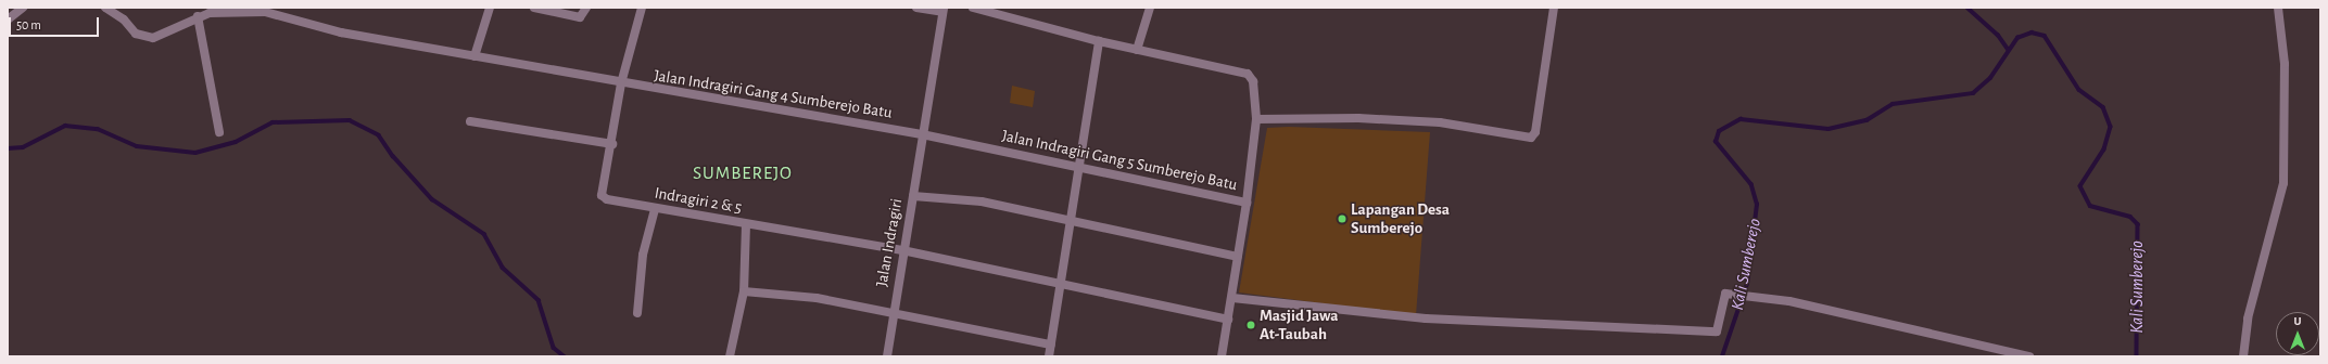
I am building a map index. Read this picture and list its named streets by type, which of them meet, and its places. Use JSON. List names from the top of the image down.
{
  "streets": {
    "street": [
      "Jalan Indragiri Gang 4 Sumberejo Batu",
      "Jalan Indragiri Gang 5 Sumberejo Batu",
      "Indragiri 2 & 5",
      "Jalan Indragiri"
    ]
  },
  "crossings": [
    ["Jalan Indragiri Gang 4 Sumberejo Batu", "Jalan Indragiri Gang 5 Sumberejo Batu"],
    ["Jalan Indragiri Gang 4 Sumberejo Batu", "Indragiri 2 & 5"],
    ["Jalan Indragiri Gang 4 Sumberejo Batu", "Jalan Indragiri"],
    ["Jalan Indragiri Gang 5 Sumberejo Batu", "Indragiri 2 & 5"],
    ["Jalan Indragiri Gang 5 Sumberejo Batu", "Jalan Indragiri"],
    ["Indragiri 2 & 5", "Jalan Indragiri"]
  ],
  "districts": ["SUMBEREJO"],
  "water": ["Kali Sumberejo"],
  "places": ["Lapangan Desa Sumberejo", "Masjid Jawa At-Taubah"],
  "scale_bar": "50 m",
  "north": "top"
}
